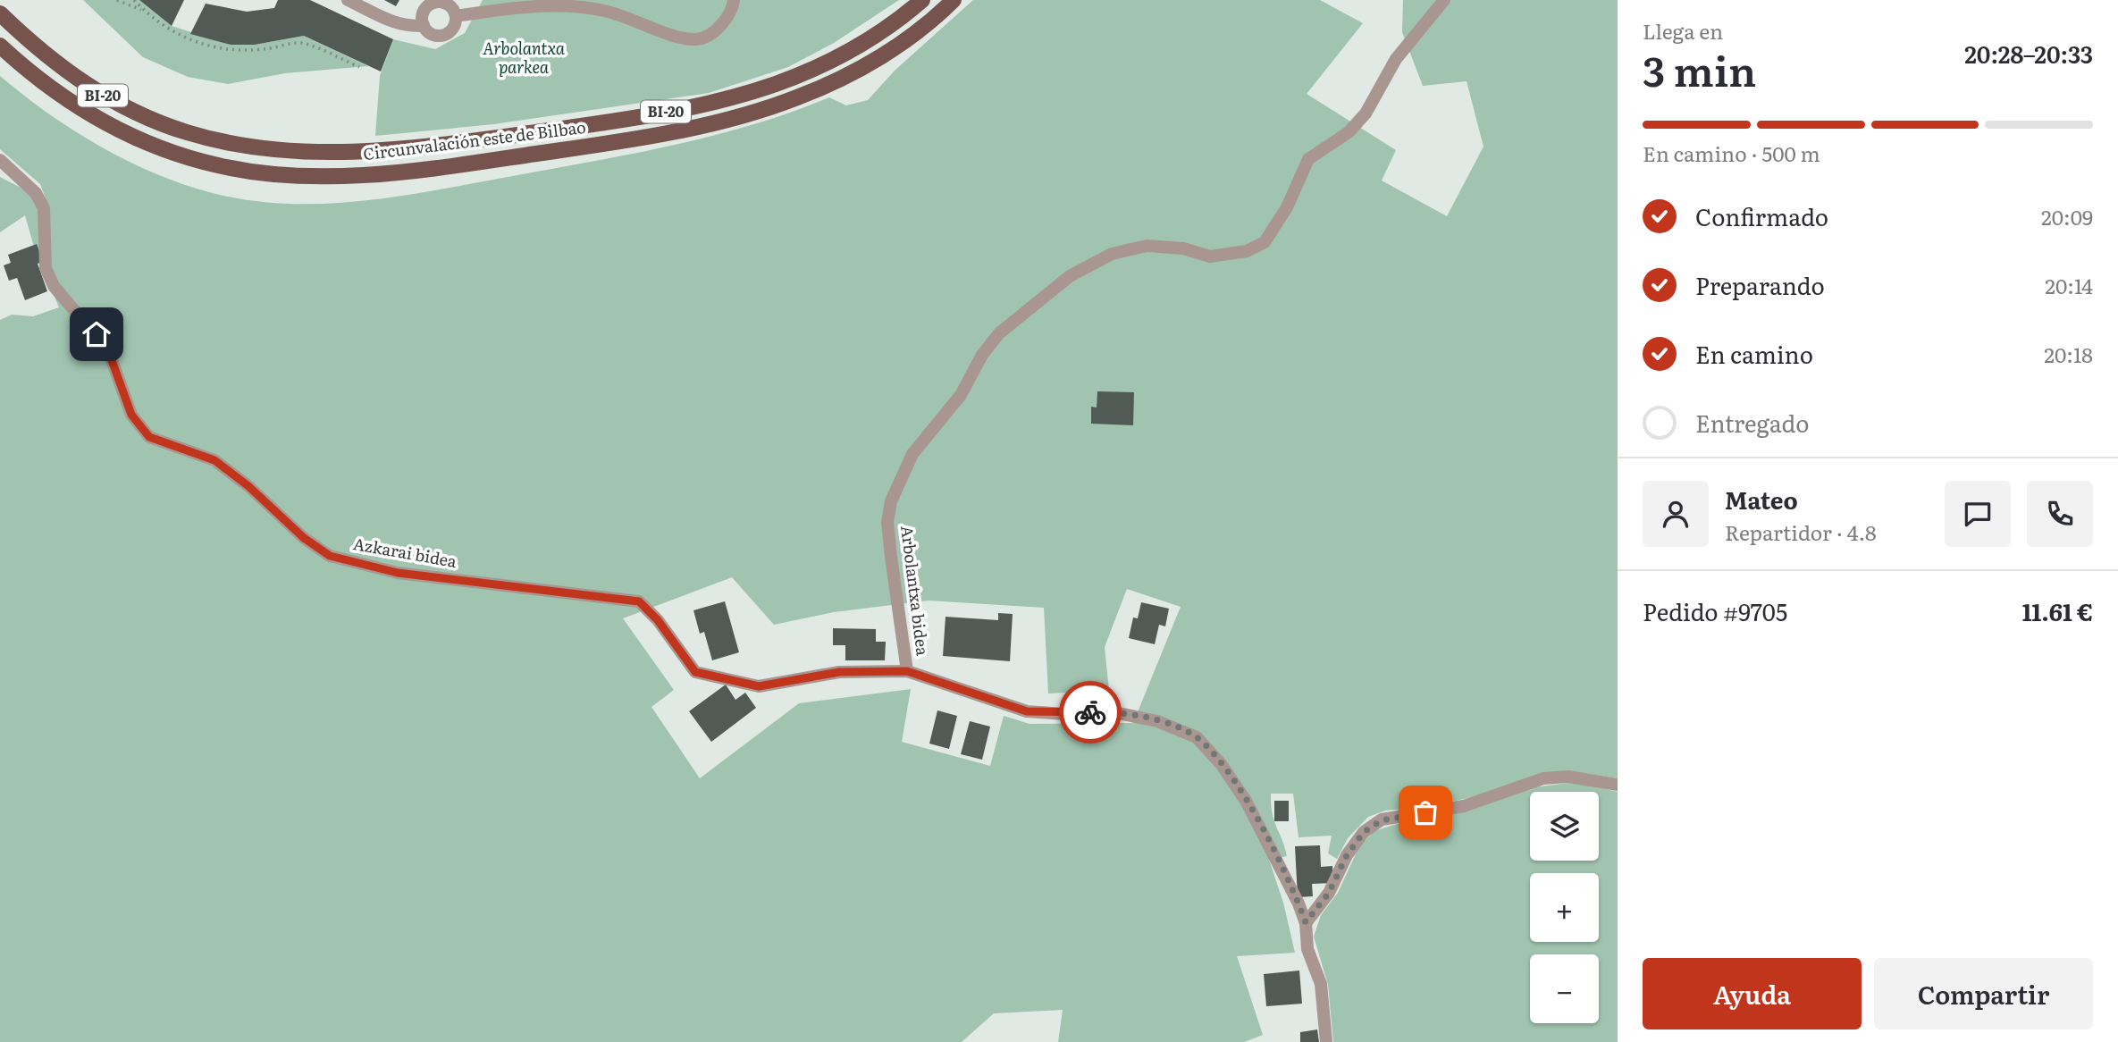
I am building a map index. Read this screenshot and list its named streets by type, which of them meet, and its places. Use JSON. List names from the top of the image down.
{
  "streets": {
    "main road": ["BI-20", "Circunvalación este de Bilbao"],
    "street": ["Azkarai bidea", "Arbolantxa bidea"]
  },
  "crossings": [
    ["Azkarai bidea", "Arbolantxa bidea"]
  ],
  "parks": ["Arbolantxa parkea"],
  "page": {
    "heading": ["3 min", "Llega en", "20:28–20:33"],
    "panel": [
      "Mateo",
      "Repartidor · 4.8",
      "Pedido #9705",
      "11.61 €"
    ],
    "bar": "En camino · 500 m",
    "list": [
      ["Confirmado", "20:09"],
      ["Preparando", "20:14"],
      ["En camino", "20:18"],
      "Entregado"
    ],
    "map_buttons": ["+", "−"],
    "buttons": ["Ayuda", "Compartir"]
  }
}
